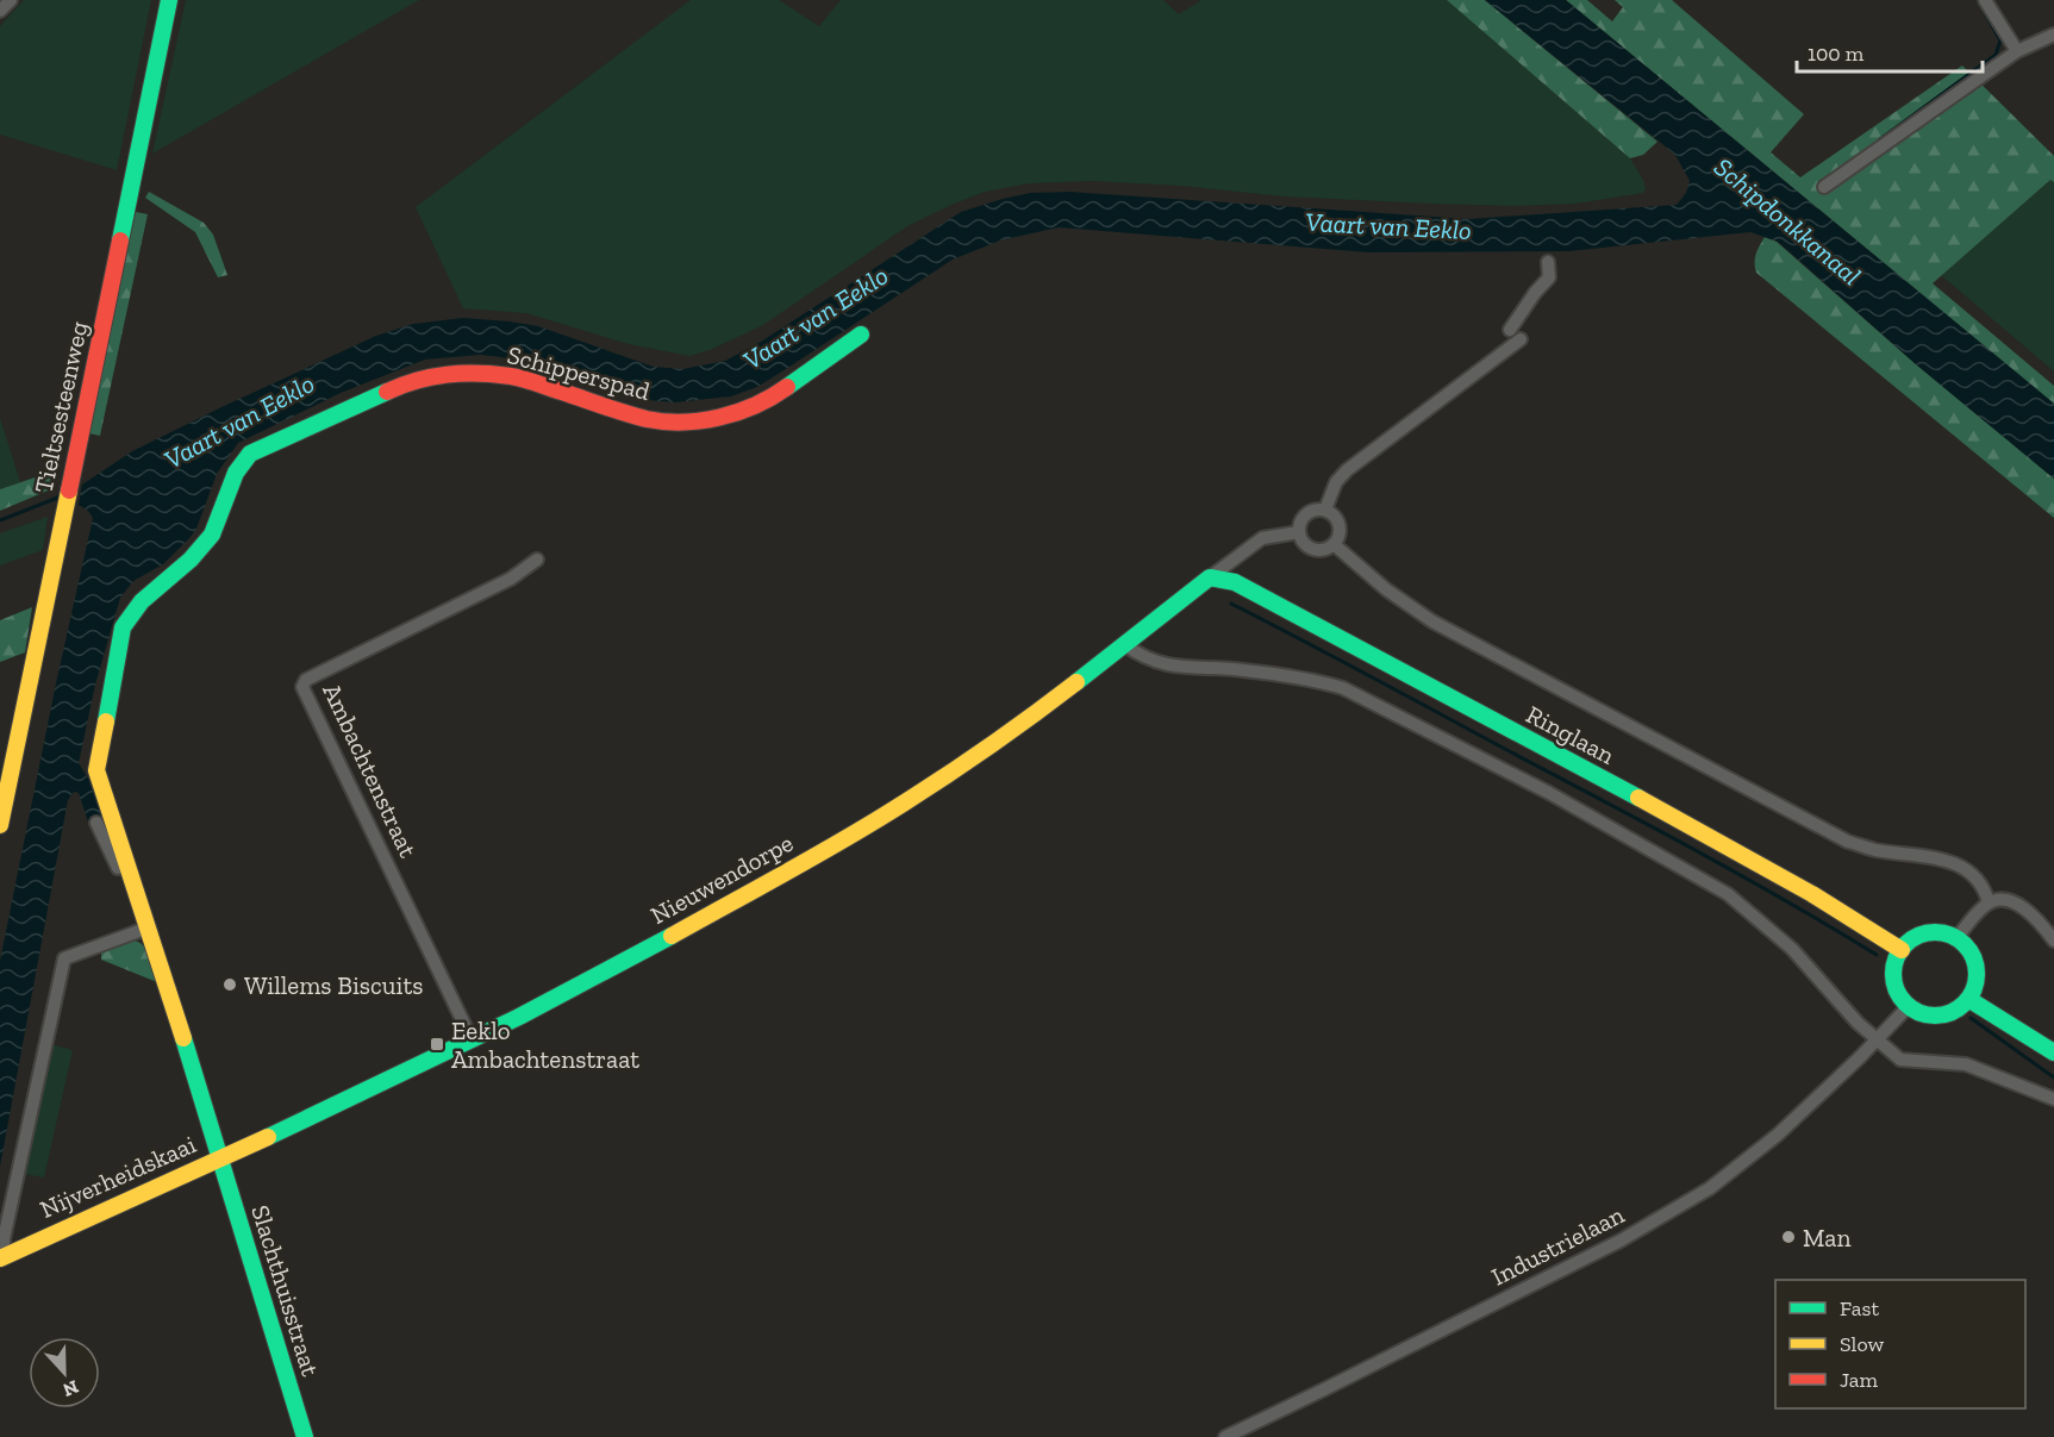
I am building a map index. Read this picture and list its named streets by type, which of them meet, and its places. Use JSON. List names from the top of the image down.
{
  "streets": {
    "street": [
      "Schipperspad",
      "Tieltsesteenweg",
      "Ringlaan",
      "Ambachtenstraat",
      "Nieuwendorpe",
      "Nijverheidskaai",
      "Industrielaan",
      "Slachthuisstraat"
    ]
  },
  "crossings": [
    ["Schipperspad", "Slachthuisstraat"],
    ["Ringlaan", "Nieuwendorpe"],
    ["Ringlaan", "Industrielaan"],
    ["Ambachtenstraat", "Nieuwendorpe"],
    ["Nieuwendorpe", "Nijverheidskaai"],
    ["Nieuwendorpe", "Slachthuisstraat"],
    ["Nijverheidskaai", "Slachthuisstraat"]
  ],
  "water": ["Schipdonkkanaal", "Vaart van Eeklo"],
  "places": {
    "other": ["Willems Biscuits", "Man"],
    "transit": ["Eeklo Ambachtenstraat"]
  },
  "legend": ["Fast", "Slow", "Jam"],
  "scale_bar": "100 m",
  "north": "bottom"
}
